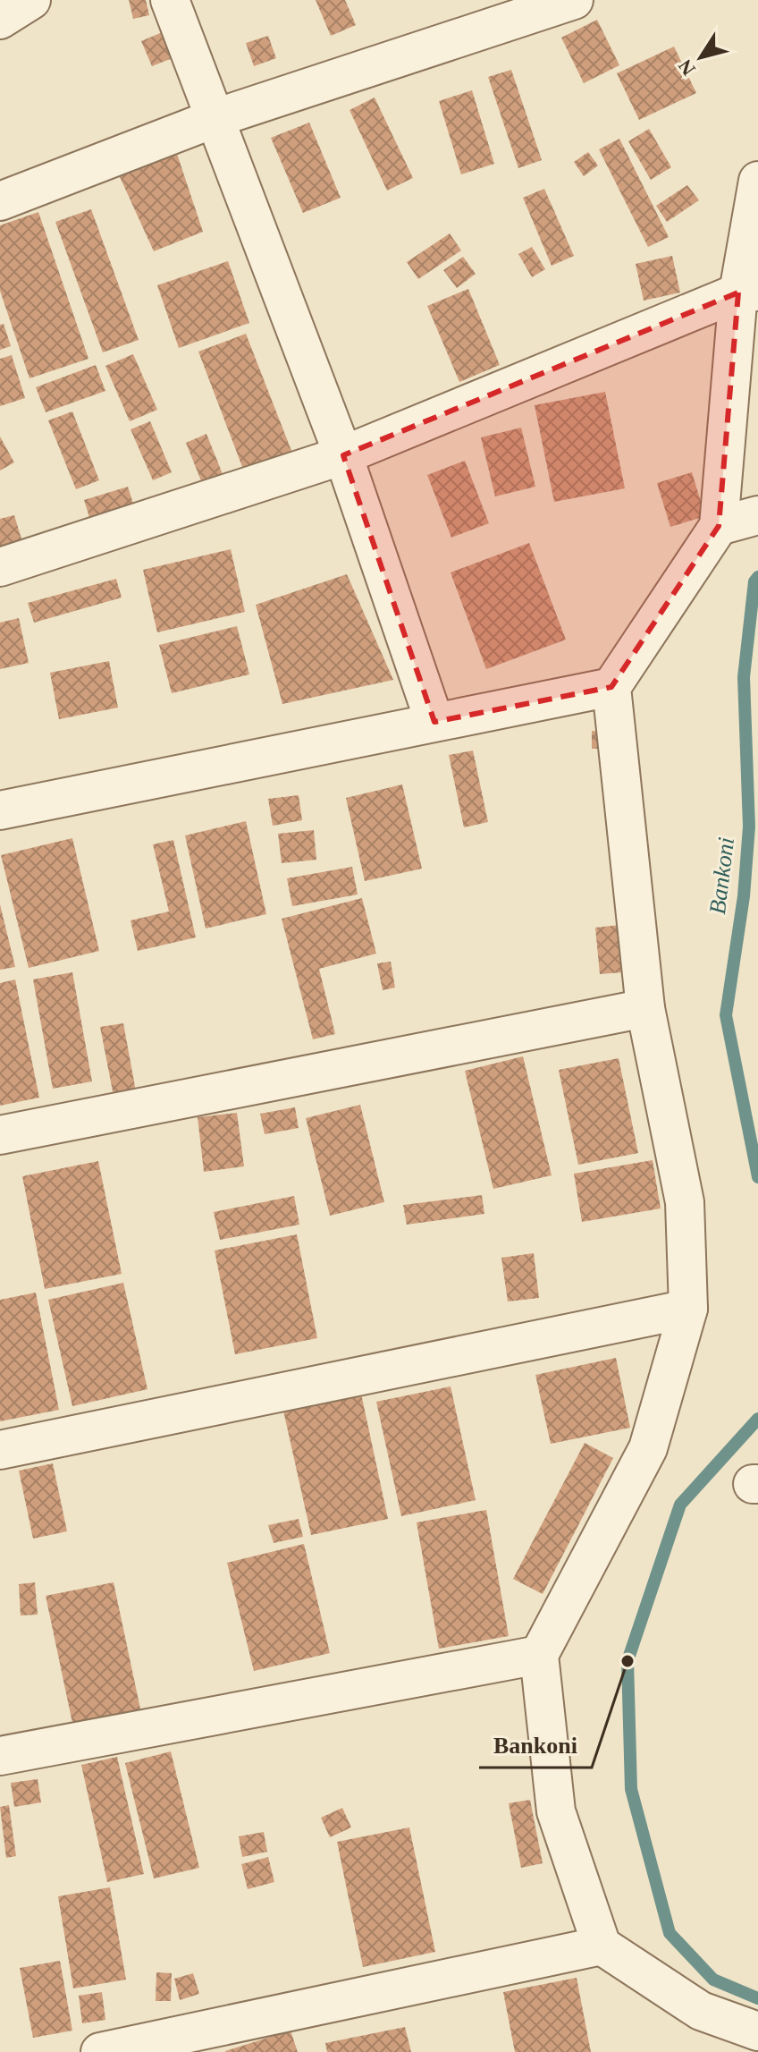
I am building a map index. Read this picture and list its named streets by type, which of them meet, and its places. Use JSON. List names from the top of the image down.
{
  "water": ["Bankoni"],
  "places": ["Bankoni"],
  "north": "bottom left"
}
